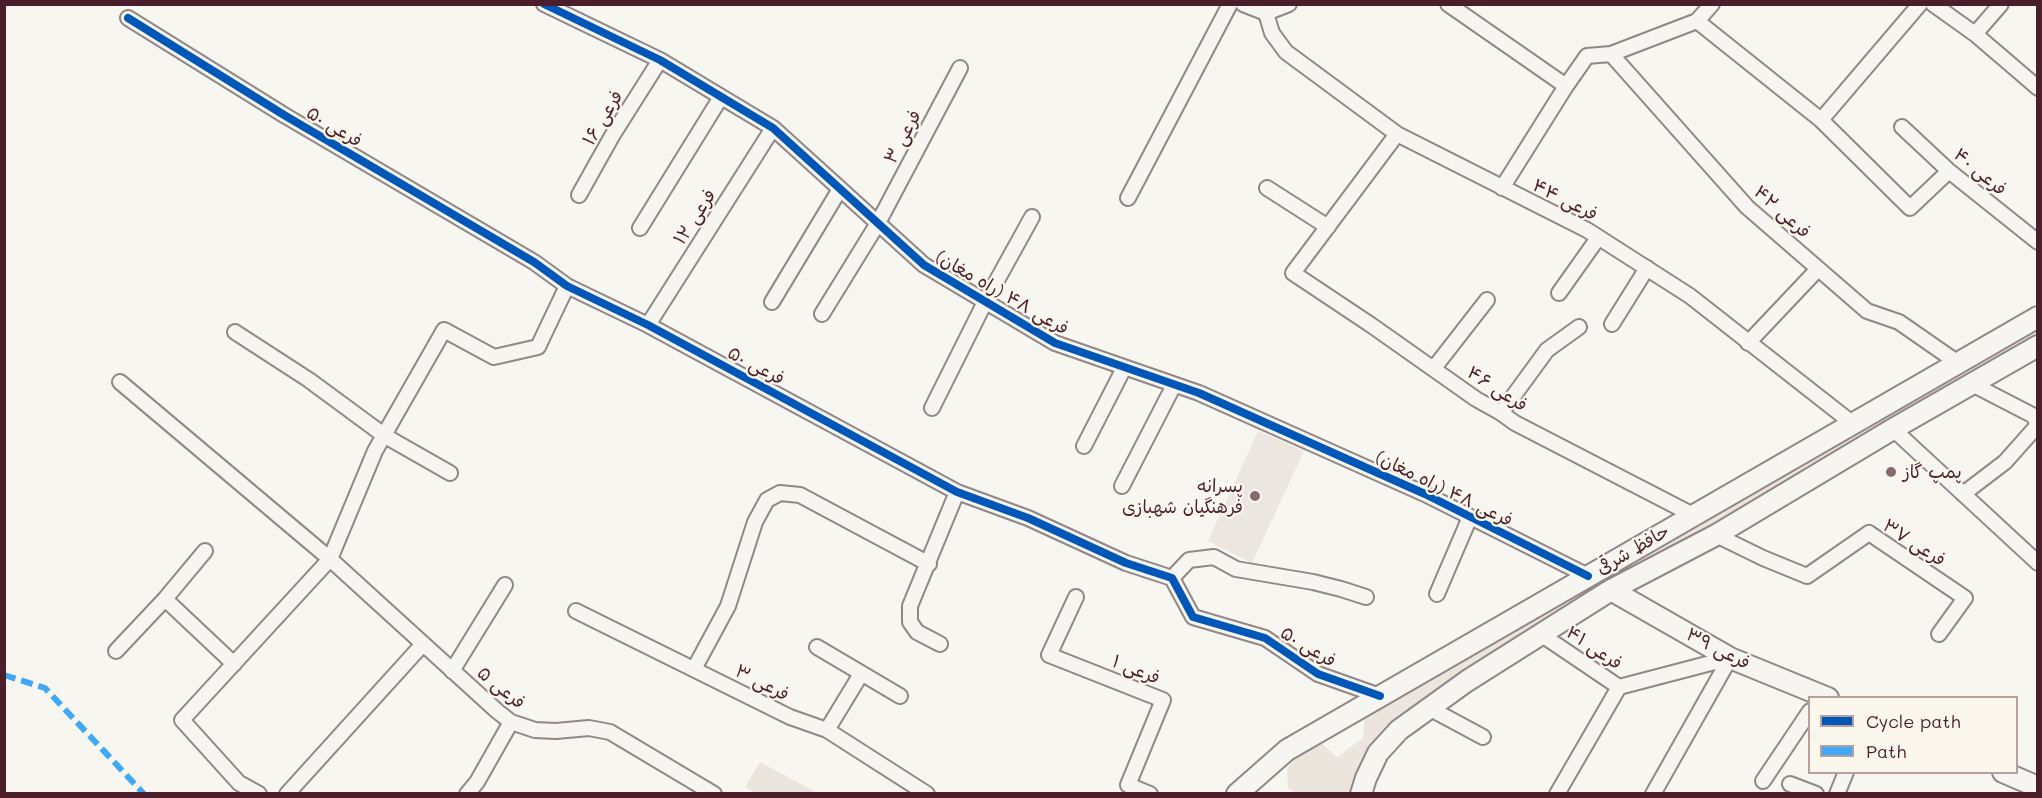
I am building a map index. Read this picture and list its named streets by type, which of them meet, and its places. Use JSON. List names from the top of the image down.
{
  "streets": {
    "main road": ["حافظ شرقی", "فرعی ۳۹"],
    "street": [
      "فرعی ۱۶",
      "فرعی ۵۰",
      "فرعی ۳",
      "فرعی ۴۰",
      "فرعی ۴۴",
      "فرعی ۴۲",
      "فرعی ۱۲",
      "فرعی ۴۸ (راه مغان)",
      "فرعی ۴۶",
      "فرعی ۳۷",
      "فرعی ۴۱",
      "فرعی ۱",
      "فرعی ۵"
    ]
  },
  "crossings": [
    ["فرعی ۱۶", "فرعی ۴۸ (راه مغان)"],
    ["فرعی ۵۰", "فرعی ۱۲"],
    ["فرعی ۵۰", "حافظ شرقی"],
    ["فرعی ۳", "فرعی ۴۸ (راه مغان)"],
    ["فرعی ۴۴", "حافظ شرقی"],
    ["فرعی ۴۲", "حافظ شرقی"],
    ["فرعی ۱۲", "فرعی ۴۸ (راه مغان)"],
    ["فرعی ۴۸ (راه مغان)", "حافظ شرقی"],
    ["فرعی ۴۶", "حافظ شرقی"],
    ["فرعی ۳۷", "حافظ شرقی"],
    ["حافظ شرقی", "فرعی ۴۱"],
    ["حافظ شرقی", "فرعی ۳۹"],
    ["فرعی ۴۱", "فرعی ۳۹"]
  ],
  "places": ["پمپ گاز", "پسرانه فرهنگیان شهبازی"],
  "legend": ["Cycle path", "Path"]
}
